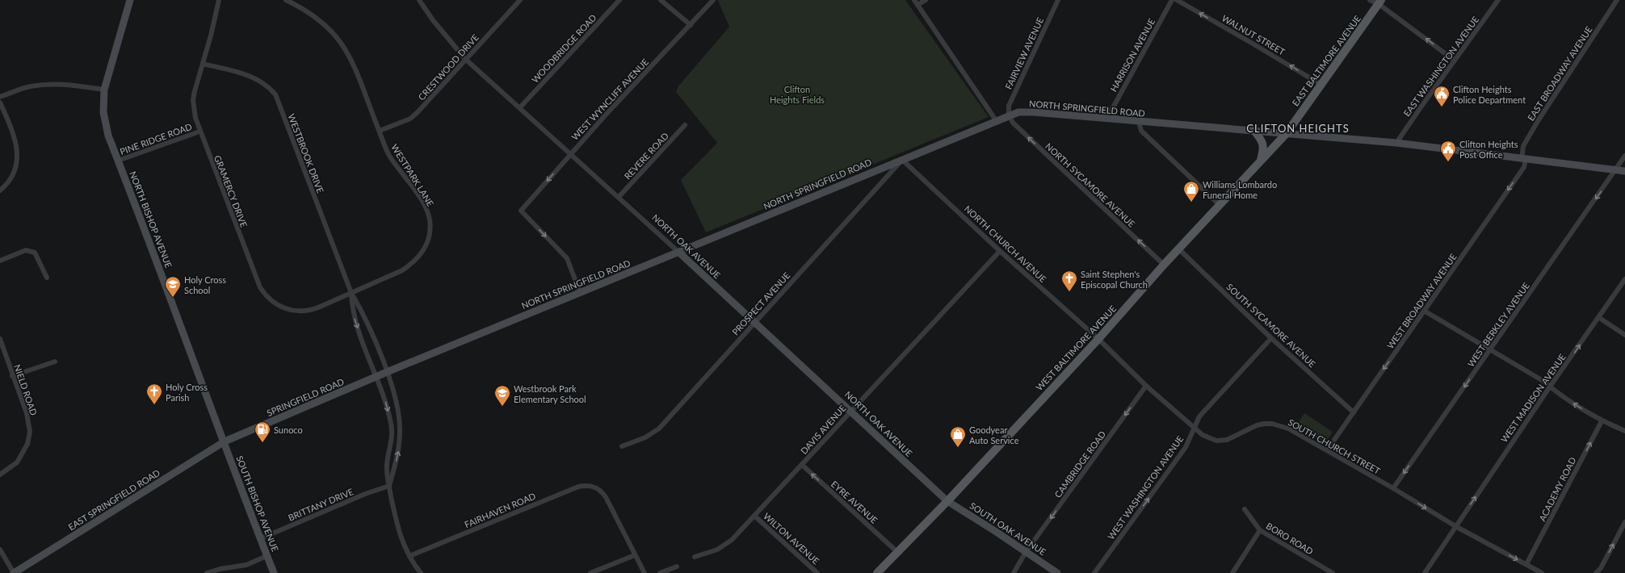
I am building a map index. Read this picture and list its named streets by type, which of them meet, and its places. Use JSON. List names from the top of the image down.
{
  "streets": {
    "main road": [
      "EAST BALTIMORE AVENUE",
      "NORTH SPRINGFIELD ROAD",
      "NORTH BISHOP AVENUE",
      "NORTH OAK AVENUE",
      "WEST BALTIMORE AVENUE",
      "SPRINGFIELD ROAD",
      "EAST SPRINGFIELD ROAD",
      "SOUTH BISHOP AVENUE",
      "SOUTH OAK AVENUE"
    ],
    "street": [
      "WALNUT STREET",
      "WOODBRIDGE ROAD",
      "FAIRVIEW AVENUE",
      "HARRISON AVENUE",
      "EAST WASHINGTON AVENUE",
      "CRESTWOOD DRIVE",
      "EAST BROADWAY AVENUE",
      "WEST WYNCLIFF AVENUE",
      "PINE RIDGE ROAD",
      "WESTBROOK DRIVE",
      "REVERE ROAD",
      "WESTPARK LANE",
      "NORTH SYCAMORE AVENUE",
      "GRAMERCY DRIVE",
      "NORTH CHURCH AVENUE",
      "WEST BROADWAY AVENUE",
      "PROSPECT AVENUE",
      "WEST BERKLEY AVENUE",
      "SOUTH SYCAMORE AVENUE",
      "NIELD ROAD",
      "WEST MADISON AVENUE",
      "DAVIS AVENUE",
      "SOUTH CHURCH STREET",
      "CAMBRIDGE ROAD",
      "WEST WASHINGTON AVENUE",
      "ACADEMY ROAD",
      "EYRE AVENUE",
      "BRITTANY DRIVE",
      "FAIRHAVEN ROAD",
      "WILTON AVENUE",
      "BORO ROAD"
    ]
  },
  "crossings": [
    ["WALNUT STREET", "EAST BALTIMORE AVENUE"],
    ["WOODBRIDGE ROAD", "NORTH OAK AVENUE"],
    ["FAIRVIEW AVENUE", "NORTH SPRINGFIELD ROAD"],
    ["FAIRVIEW AVENUE", "NORTH SYCAMORE AVENUE"],
    ["HARRISON AVENUE", "NORTH SPRINGFIELD ROAD"],
    ["EAST BALTIMORE AVENUE", "NORTH SPRINGFIELD ROAD"],
    ["EAST BALTIMORE AVENUE", "WEST BALTIMORE AVENUE"],
    ["EAST WASHINGTON AVENUE", "NORTH SPRINGFIELD ROAD"],
    ["CRESTWOOD DRIVE", "WESTPARK LANE"],
    ["CRESTWOOD DRIVE", "NORTH OAK AVENUE"],
    ["EAST BROADWAY AVENUE", "NORTH SPRINGFIELD ROAD"],
    ["EAST BROADWAY AVENUE", "WEST BROADWAY AVENUE"],
    ["WEST WYNCLIFF AVENUE", "NORTH SPRINGFIELD ROAD"],
    ["WEST WYNCLIFF AVENUE", "NORTH OAK AVENUE"],
    ["NORTH SPRINGFIELD ROAD", "WESTBROOK DRIVE"],
    ["NORTH SPRINGFIELD ROAD", "NORTH SYCAMORE AVENUE"],
    ["NORTH SPRINGFIELD ROAD", "NORTH CHURCH AVENUE"],
    ["NORTH SPRINGFIELD ROAD", "NORTH OAK AVENUE"],
    ["NORTH SPRINGFIELD ROAD", "WEST BROADWAY AVENUE"],
    ["NORTH SPRINGFIELD ROAD", "PROSPECT AVENUE"],
    ["NORTH SPRINGFIELD ROAD", "WEST BERKLEY AVENUE"],
    ["NORTH SPRINGFIELD ROAD", "WEST BALTIMORE AVENUE"],
    ["NORTH SPRINGFIELD ROAD", "SPRINGFIELD ROAD"],
    ["PINE RIDGE ROAD", "GRAMERCY DRIVE"],
    ["PINE RIDGE ROAD", "NORTH BISHOP AVENUE"],
    ["WESTBROOK DRIVE", "WESTPARK LANE"],
    ["WESTBROOK DRIVE", "GRAMERCY DRIVE"],
    ["WESTBROOK DRIVE", "SPRINGFIELD ROAD"],
    ["WESTBROOK DRIVE", "BRITTANY DRIVE"],
    ["WESTBROOK DRIVE", "FAIRHAVEN ROAD"],
    ["REVERE ROAD", "NORTH OAK AVENUE"],
    ["WESTPARK LANE", "GRAMERCY DRIVE"],
    ["NORTH SYCAMORE AVENUE", "WEST BALTIMORE AVENUE"],
    ["NORTH BISHOP AVENUE", "SPRINGFIELD ROAD"],
    ["NORTH BISHOP AVENUE", "EAST SPRINGFIELD ROAD"],
    ["NORTH BISHOP AVENUE", "SOUTH BISHOP AVENUE"],
    ["NORTH CHURCH AVENUE", "PROSPECT AVENUE"],
    ["NORTH CHURCH AVENUE", "WEST BALTIMORE AVENUE"],
    ["NORTH CHURCH AVENUE", "DAVIS AVENUE"],
    ["NORTH CHURCH AVENUE", "SOUTH CHURCH STREET"],
    ["NORTH OAK AVENUE", "PROSPECT AVENUE"],
    ["NORTH OAK AVENUE", "WEST BALTIMORE AVENUE"],
    ["NORTH OAK AVENUE", "DAVIS AVENUE"],
    ["NORTH OAK AVENUE", "SOUTH OAK AVENUE"],
    ["WEST BROADWAY AVENUE", "SOUTH SYCAMORE AVENUE"],
    ["WEST BROADWAY AVENUE", "SOUTH CHURCH STREET"],
    ["WEST BERKLEY AVENUE", "SOUTH CHURCH STREET"],
    ["SOUTH SYCAMORE AVENUE", "WEST BALTIMORE AVENUE"],
    ["SOUTH SYCAMORE AVENUE", "WEST WASHINGTON AVENUE"],
    ["WEST BALTIMORE AVENUE", "SOUTH CHURCH STREET"],
    ["WEST BALTIMORE AVENUE", "EYRE AVENUE"],
    ["WEST BALTIMORE AVENUE", "SOUTH OAK AVENUE"],
    ["SPRINGFIELD ROAD", "EAST SPRINGFIELD ROAD"],
    ["SPRINGFIELD ROAD", "SOUTH BISHOP AVENUE"],
    ["WEST MADISON AVENUE", "SOUTH CHURCH STREET"],
    ["DAVIS AVENUE", "EYRE AVENUE"],
    ["DAVIS AVENUE", "WILTON AVENUE"],
    ["SOUTH CHURCH STREET", "CAMBRIDGE ROAD"],
    ["SOUTH CHURCH STREET", "WEST WASHINGTON AVENUE"],
    ["SOUTH CHURCH STREET", "ACADEMY ROAD"],
    ["CAMBRIDGE ROAD", "SOUTH OAK AVENUE"],
    ["EAST SPRINGFIELD ROAD", "SOUTH BISHOP AVENUE"],
    ["SOUTH BISHOP AVENUE", "BRITTANY DRIVE"]
  ],
  "one_way": [
    "WALNUT STREET",
    "NORTH SYCAMORE AVENUE",
    "WEST BROADWAY AVENUE",
    "WEST BERKLEY AVENUE",
    "WEST MADISON AVENUE",
    "CAMBRIDGE ROAD",
    "WEST WASHINGTON AVENUE",
    "ACADEMY ROAD",
    "EYRE AVENUE"
  ],
  "districts": ["CLIFTON HEIGHTS"],
  "parks": ["Clifton Heights Fields"],
  "places": {
    "public building": ["Clifton Heights Police Department", "Clifton Heights Post Office"],
    "shop": ["Williams Lombardo Funeral Home", "Goodyear Auto Service"],
    "church": ["Saint Stephen's Episcopal Church", "Holy Cross Parish"],
    "school or university": ["Holy Cross School", "Westbrook Park Elementary School"],
    "fuel station": ["Sunoco"]
  }
}
